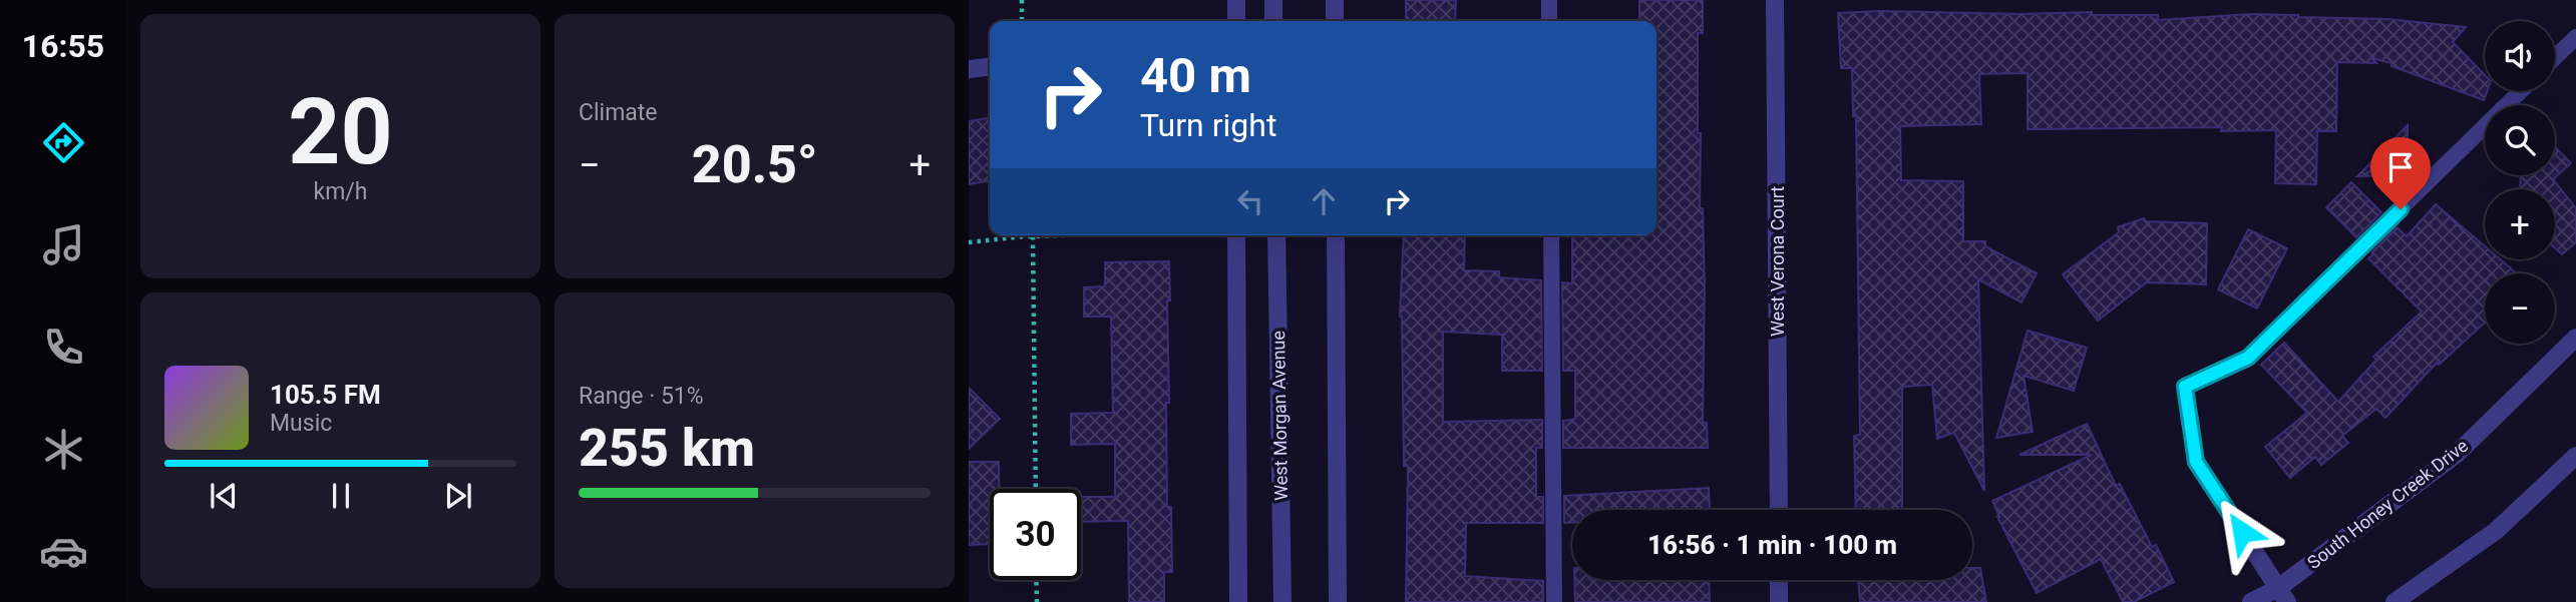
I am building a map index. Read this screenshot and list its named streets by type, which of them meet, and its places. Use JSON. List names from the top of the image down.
{
  "streets": {
    "street": ["West Verona Court", "West Morgan Avenue", "South Honey Creek Drive"]
  },
  "page": {
    "tabs": "16:55",
    "tile": [
      ["20", "km/h"],
      "Climate",
      ["Range · 51%", "255 km"]
    ],
    "map_buttons": ["+", "−"],
    "turn": ["40 m", "Turn right"],
    "heat": ["−", "20.5°", "+"],
    "song": ["105.5 FM", "Music"],
    "limit": "30",
    "trip": "16:56 · 1 min · 100 m"
  }
}
